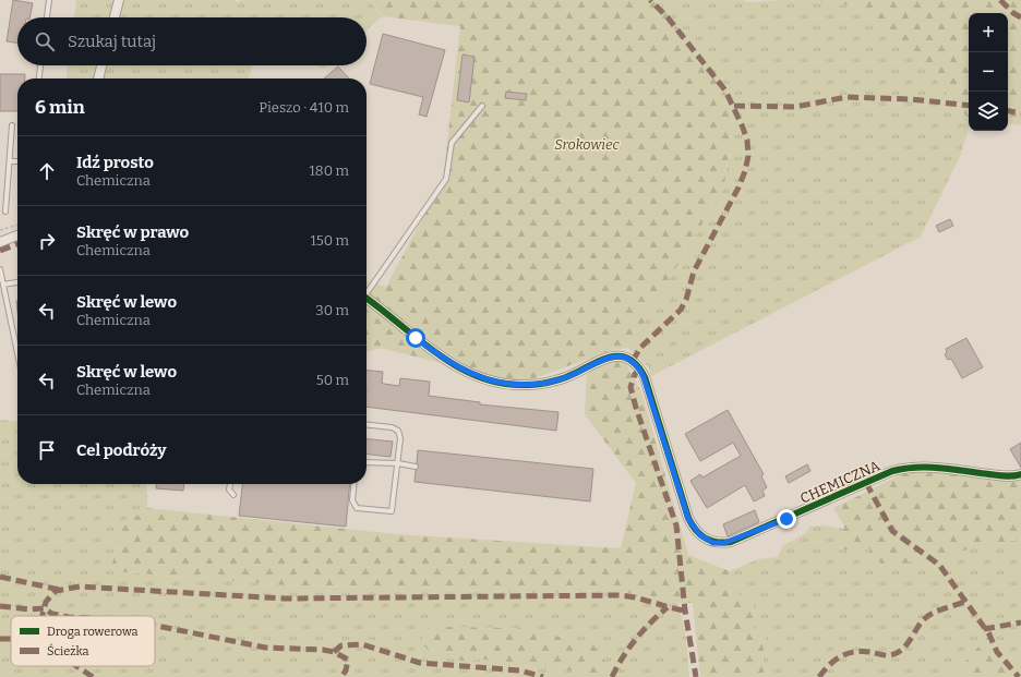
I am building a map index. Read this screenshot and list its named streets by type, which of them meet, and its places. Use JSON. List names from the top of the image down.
{
  "streets": {
    "street": ["CHEMICZNA"]
  },
  "parks": ["Srokowiec"],
  "legend": ["Droga rowerowa", "Ścieżka"],
  "page": {
    "map_buttons": ["+", "−"],
    "search": "Szukaj tutaj",
    "heading": ["6 min", "Pieszo · 410 m"],
    "list": [
      ["Idź prosto", "Chemiczna", "180 m"],
      ["Skręć w prawo", "Chemiczna", "150 m"],
      ["Skręć w lewo", "Chemiczna", "30 m"],
      ["Skręć w lewo", "Chemiczna", "50 m"],
      "Cel podróży"
    ]
  }
}
